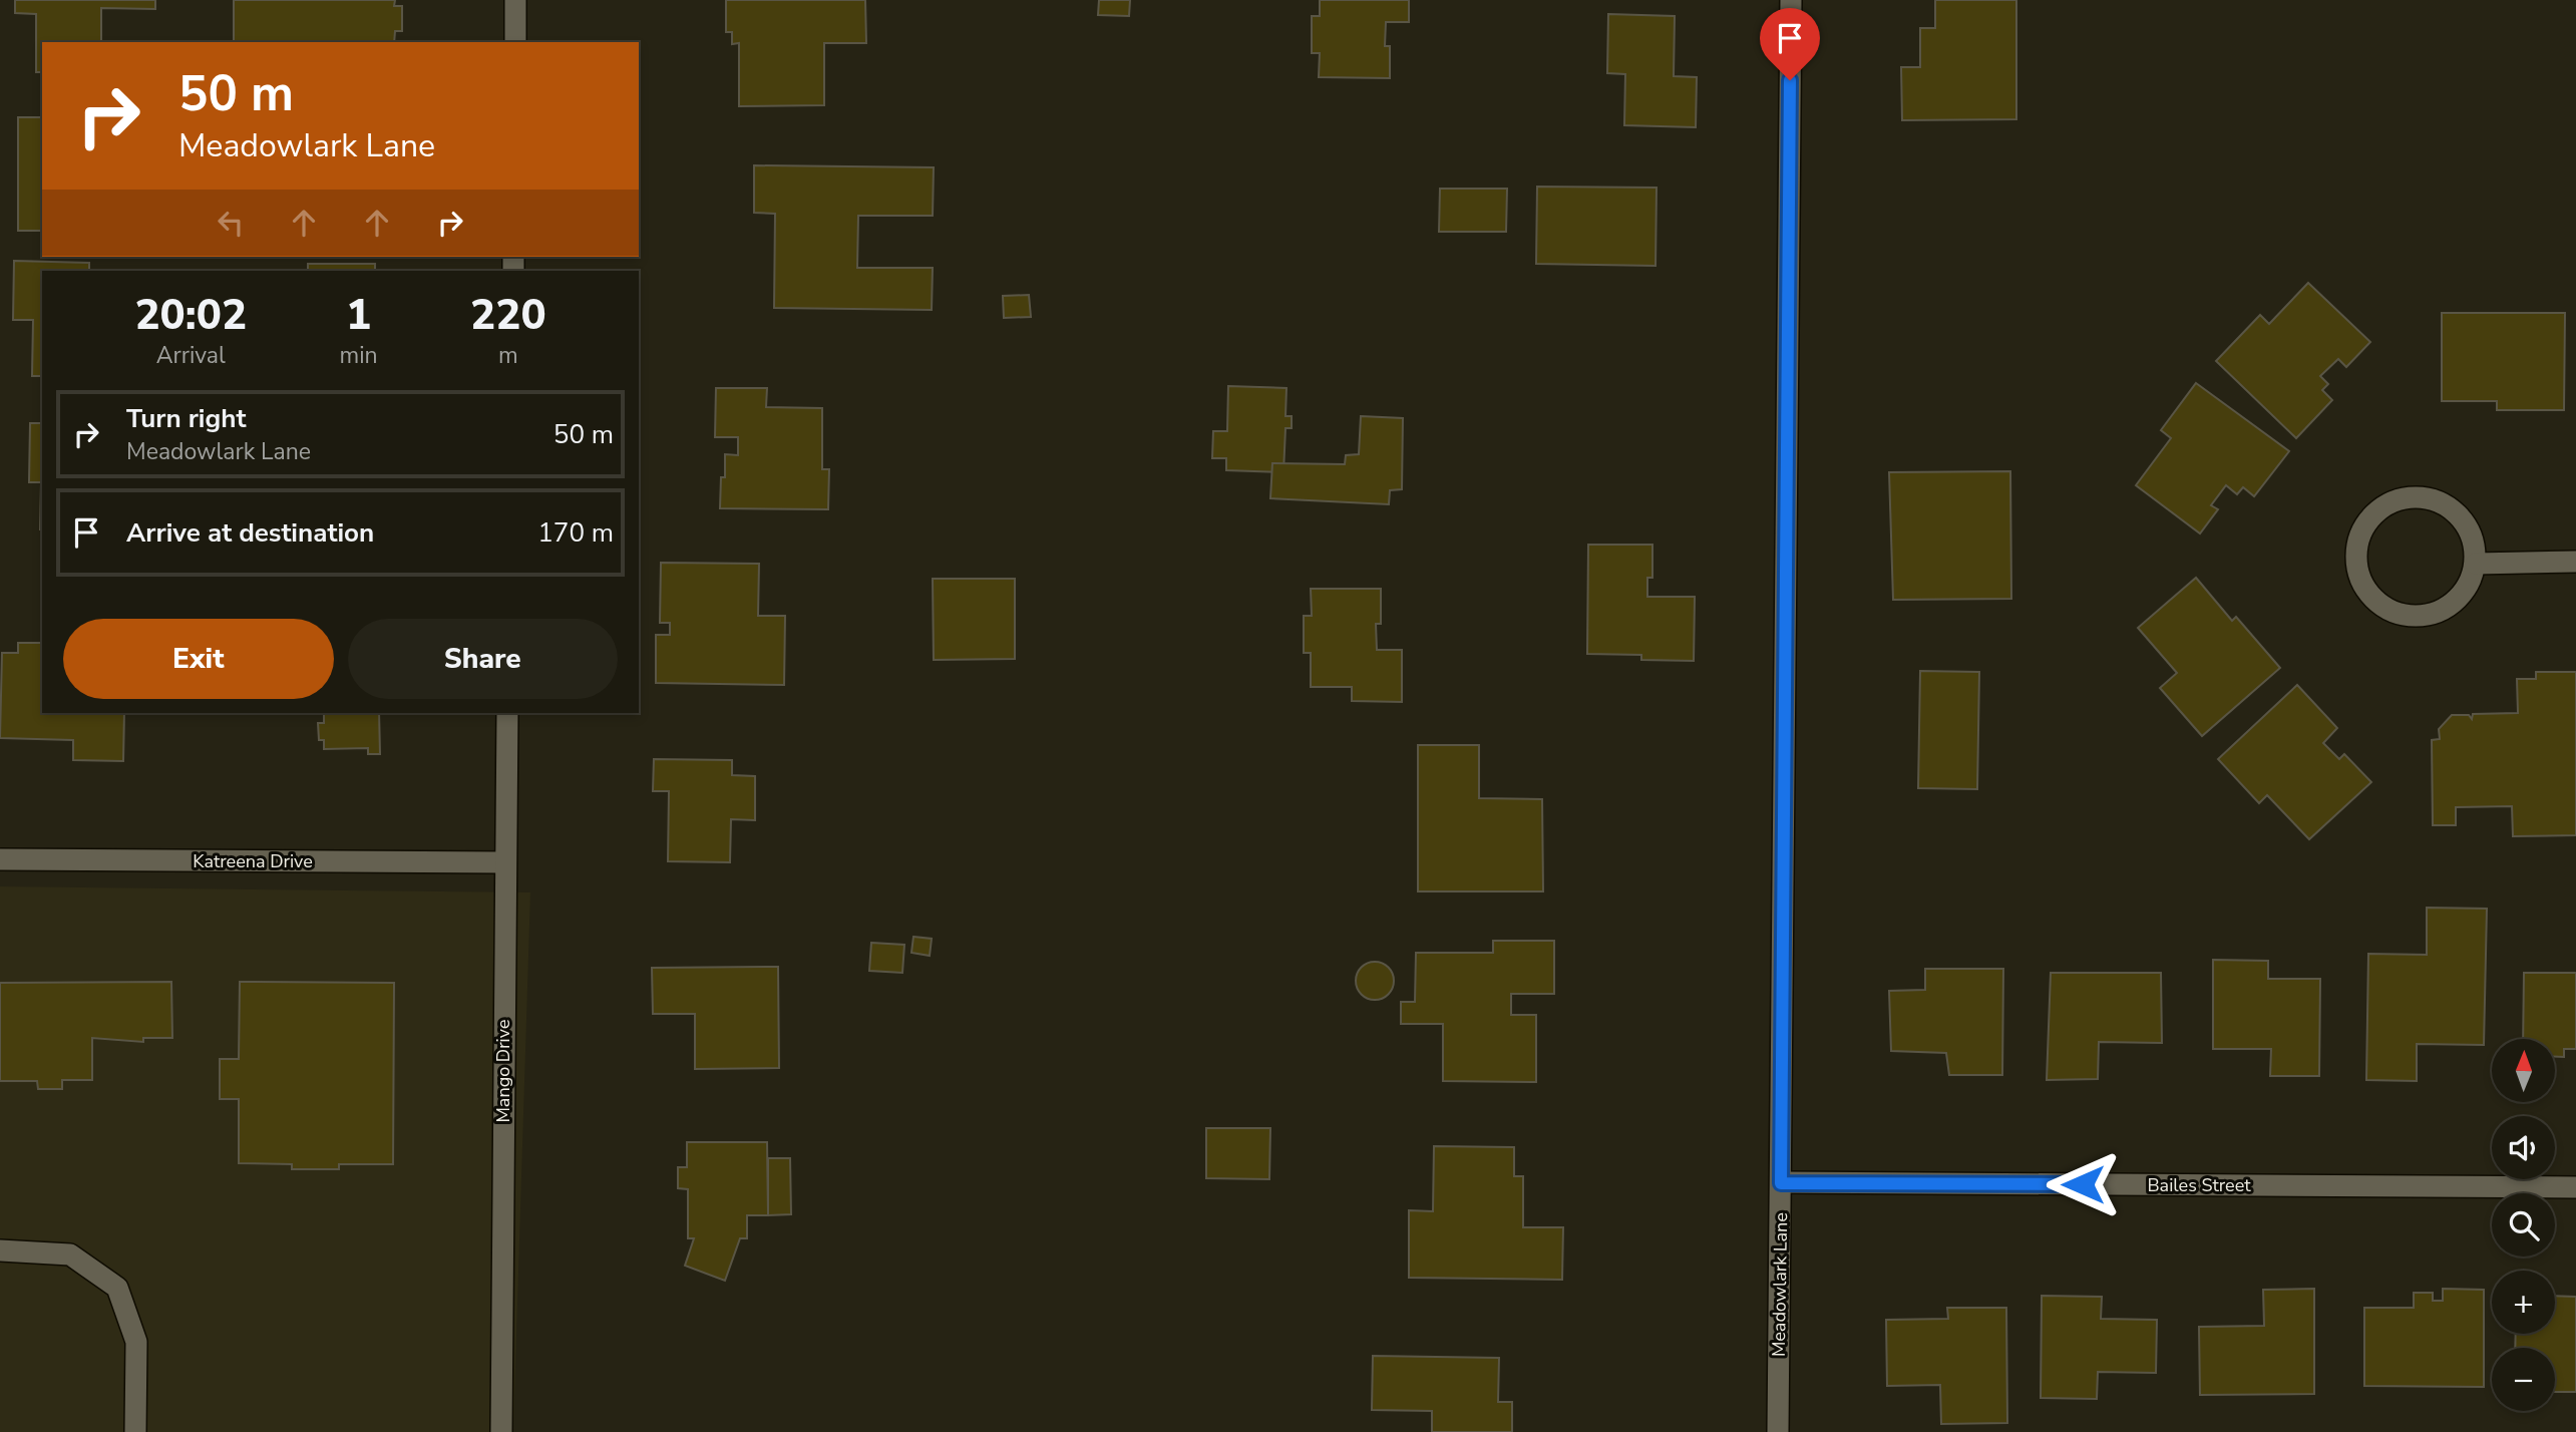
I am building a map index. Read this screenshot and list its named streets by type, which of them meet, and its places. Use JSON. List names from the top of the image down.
{
  "streets": {
    "street": [
      "Katreena Drive",
      "Mango Drive",
      "Bailes Street",
      "Meadowlark Lane"
    ]
  },
  "crossings": [
    ["Katreena Drive", "Mango Drive"],
    ["Bailes Street", "Meadowlark Lane"]
  ],
  "north": "top",
  "page": {
    "turn": ["50 m", "Meadowlark Lane"],
    "eta": [
      "20:02",
      "Arrival",
      "1",
      "min",
      "220",
      "m"
    ],
    "list": [
      {
        "name": "Turn right",
        "note": "Meadowlark Lane",
        "value": "50 m"
      },
      {
        "name": "Arrive at destination",
        "value": "170 m"
      }
    ],
    "buttons": ["Exit", "Share"],
    "map_buttons": ["+", "−"]
  }
}
